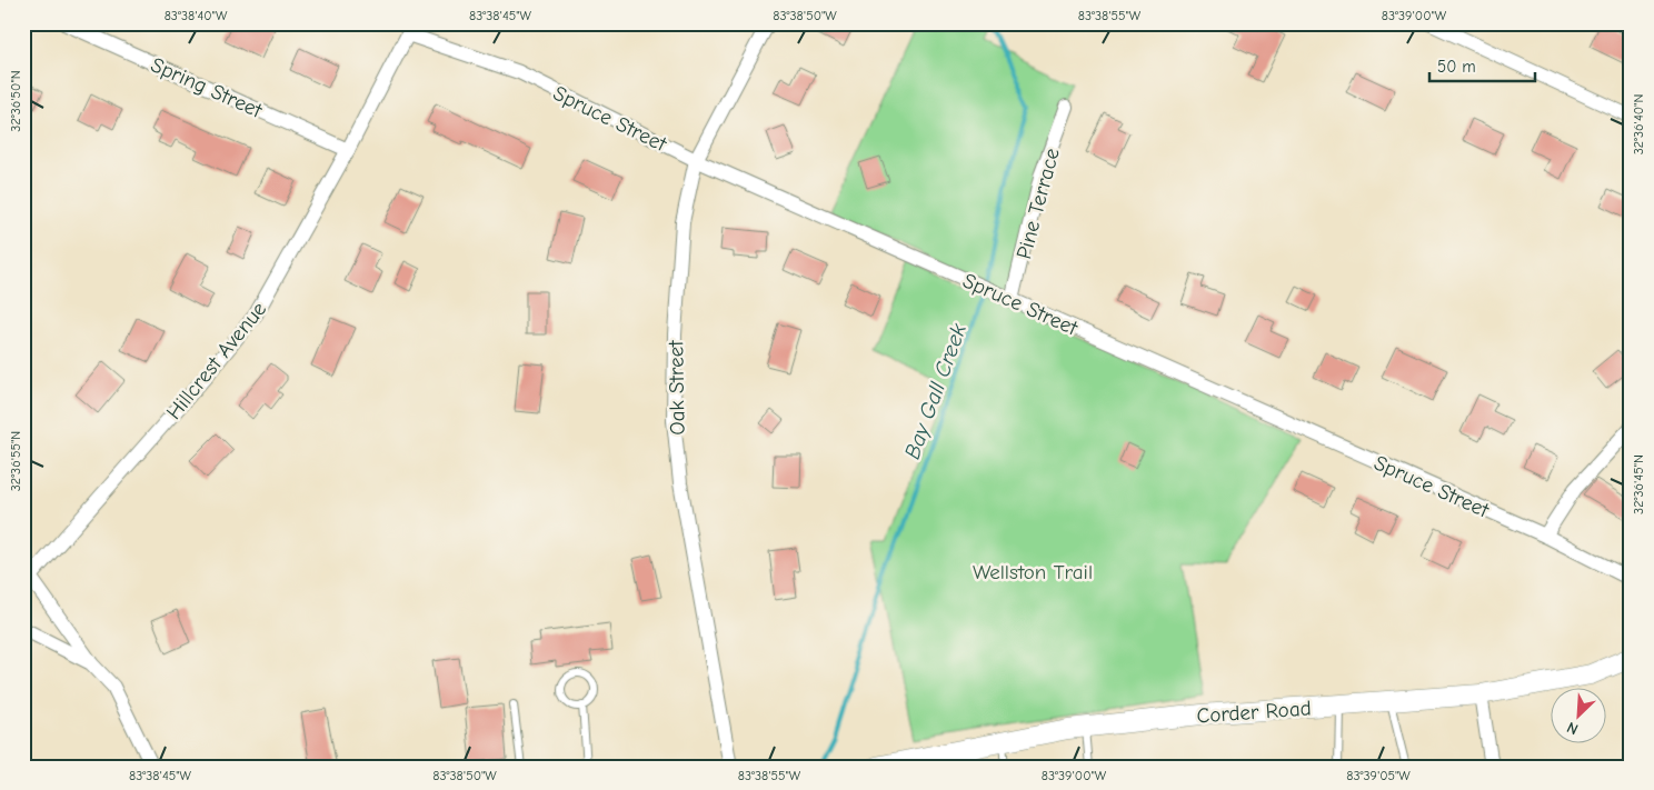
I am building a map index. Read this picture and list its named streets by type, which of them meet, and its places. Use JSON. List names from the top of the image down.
{
  "streets": {
    "street": [
      "Spring Street",
      "Spruce Street",
      "Pine Terrace",
      "Hillcrest Avenue",
      "Oak Street",
      "Corder Road"
    ]
  },
  "crossings": [
    ["Spring Street", "Hillcrest Avenue"],
    ["Spruce Street", "Pine Terrace"],
    ["Spruce Street", "Hillcrest Avenue"],
    ["Spruce Street", "Oak Street"]
  ],
  "water": ["Bay Gall Creek"],
  "parks": ["Wellston Trail"],
  "scale_bar": "50 m",
  "north": "bottom left",
  "coordinates": [
    "83°38'40\"W",
    "83°38'45\"W",
    "83°38'50\"W",
    "83°38'55\"W",
    "83°39'00\"W",
    "32°36'50\"N",
    "32°36'40\"N",
    "32°36'55\"N",
    "32°36'45\"N",
    "83°39'05\"W"
  ]
}
